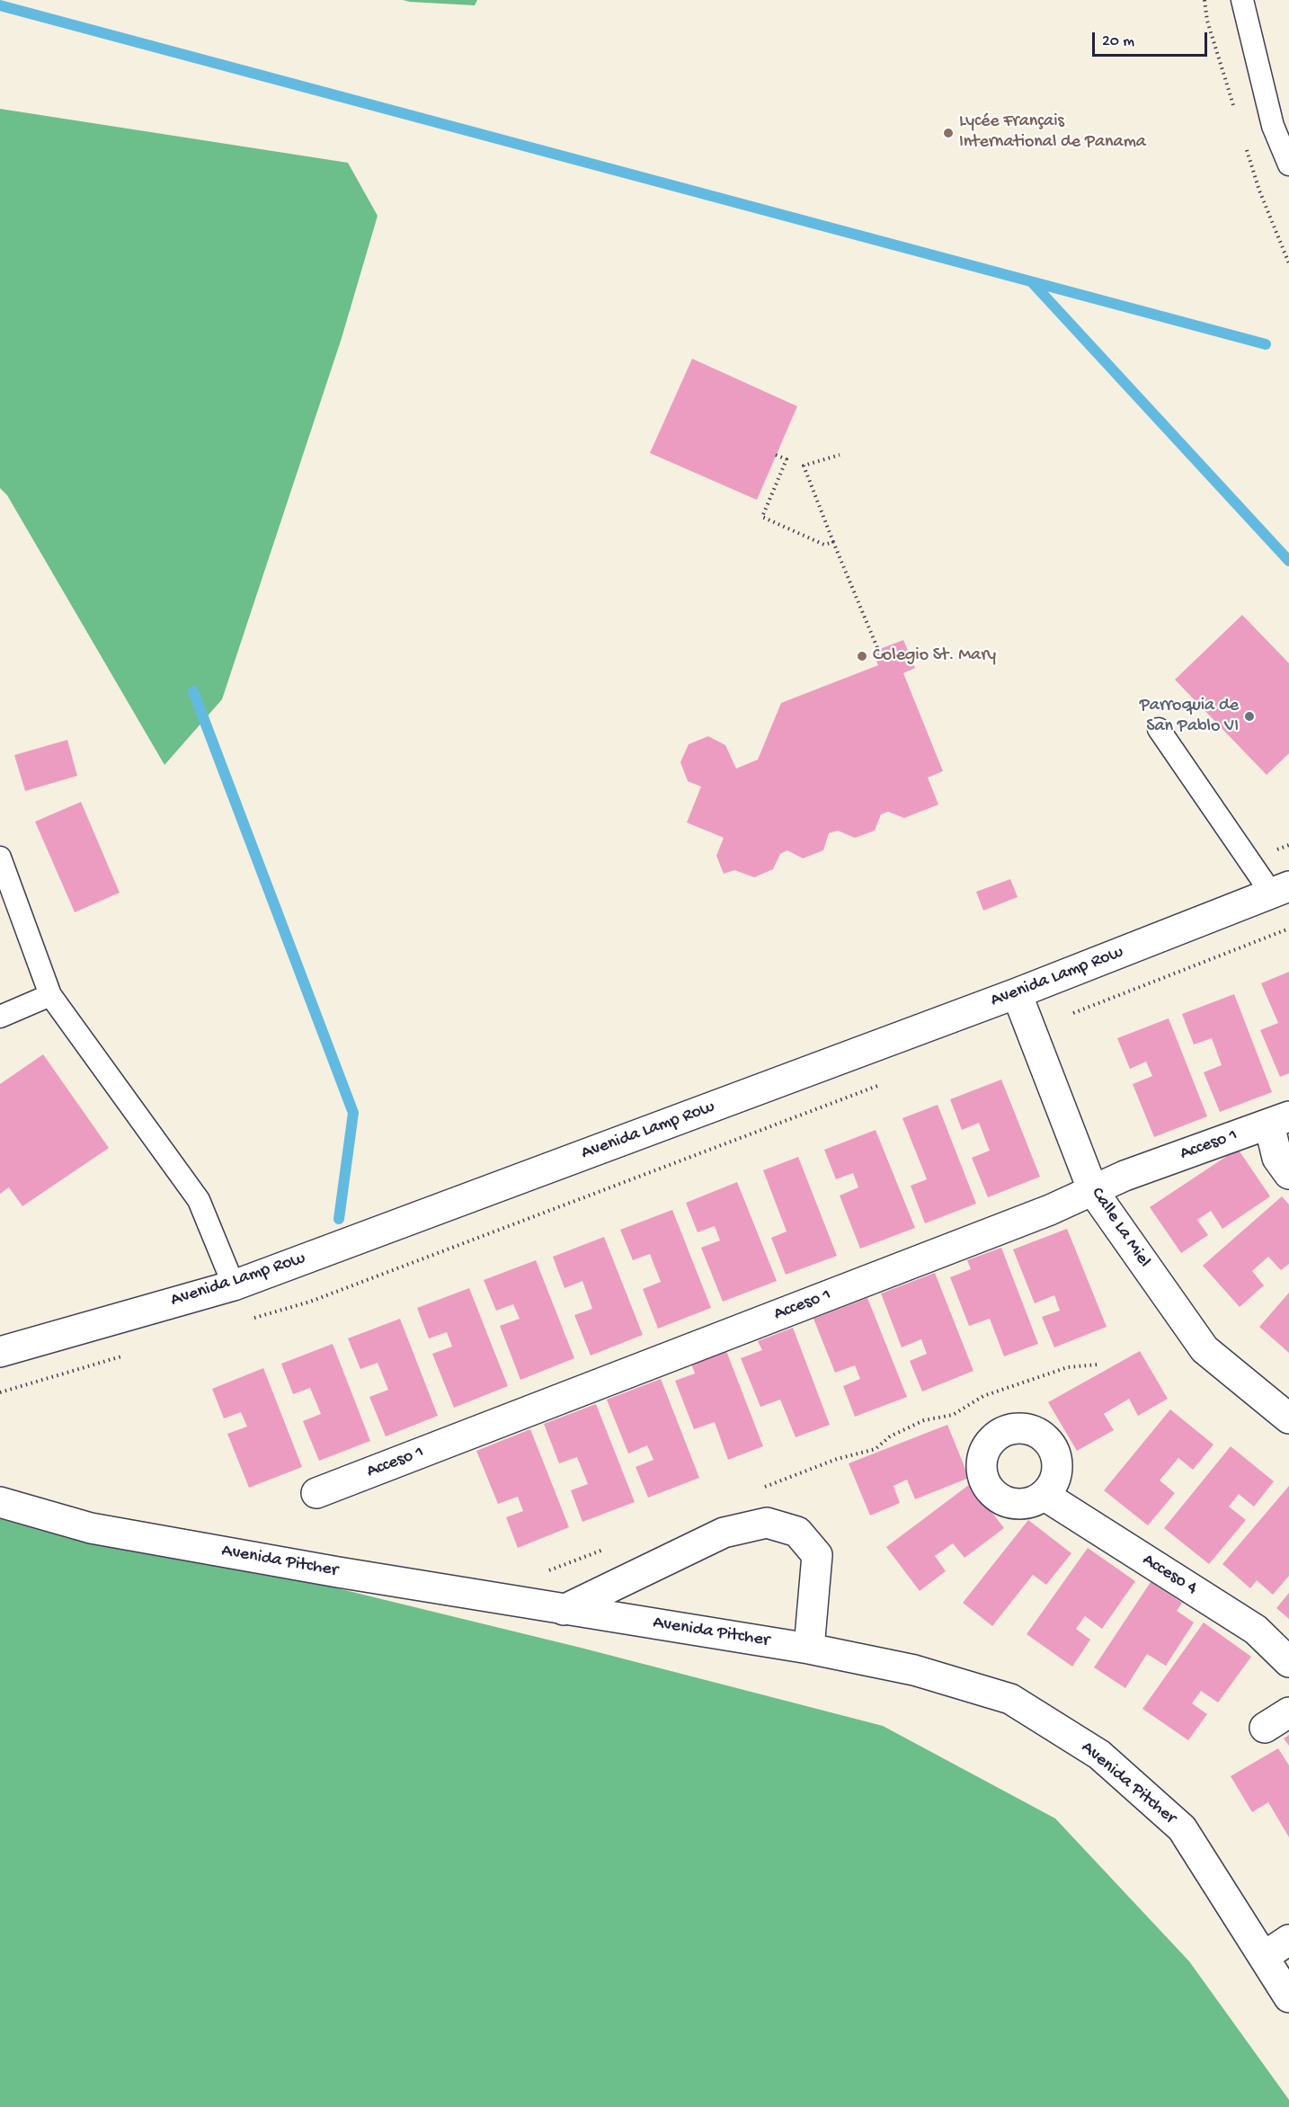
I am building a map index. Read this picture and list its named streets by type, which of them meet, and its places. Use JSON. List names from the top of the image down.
{
  "streets": {
    "street": [
      "Avenida Lamp Row",
      "Acceso 1",
      "Calle La Miel",
      "Avenida Pitcher",
      "Acceso 4"
    ]
  },
  "crossings": [
    ["Avenida Lamp Row", "Calle La Miel"],
    ["Acceso 1", "Calle La Miel"]
  ],
  "places": ["Lycée Français International de Panama", "Colegio St. Mary", "Parroquia de San Pablo VI"],
  "scale_bar": "20 m"
}
